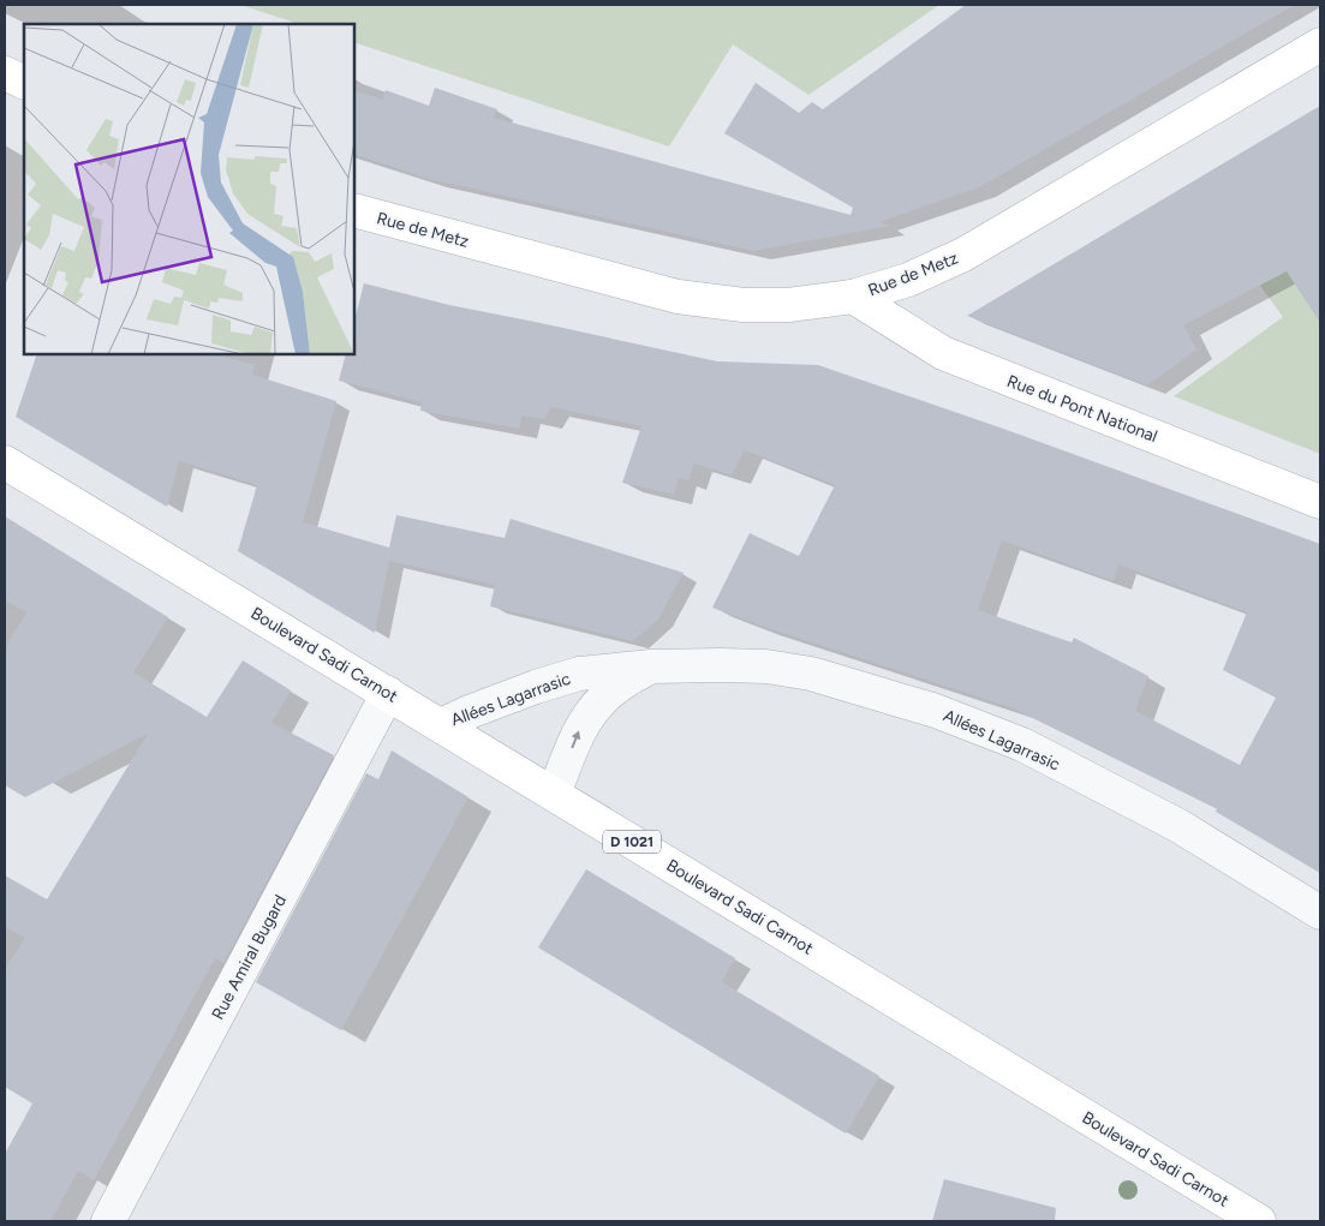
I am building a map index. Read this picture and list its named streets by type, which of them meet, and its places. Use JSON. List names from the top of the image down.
{
  "streets": {
    "main road": [
      "Rue de Metz",
      "Rue du Pont National",
      "Boulevard Sadi Carnot",
      "D 1021"
    ],
    "street": ["Allées Lagarrasic", "Rue Amiral Bugard"]
  },
  "crossings": [
    ["Rue de Metz", "Rue du Pont National"],
    ["Boulevard Sadi Carnot", "Allées Lagarrasic"],
    ["Boulevard Sadi Carnot", "Rue Amiral Bugard"]
  ]
}
